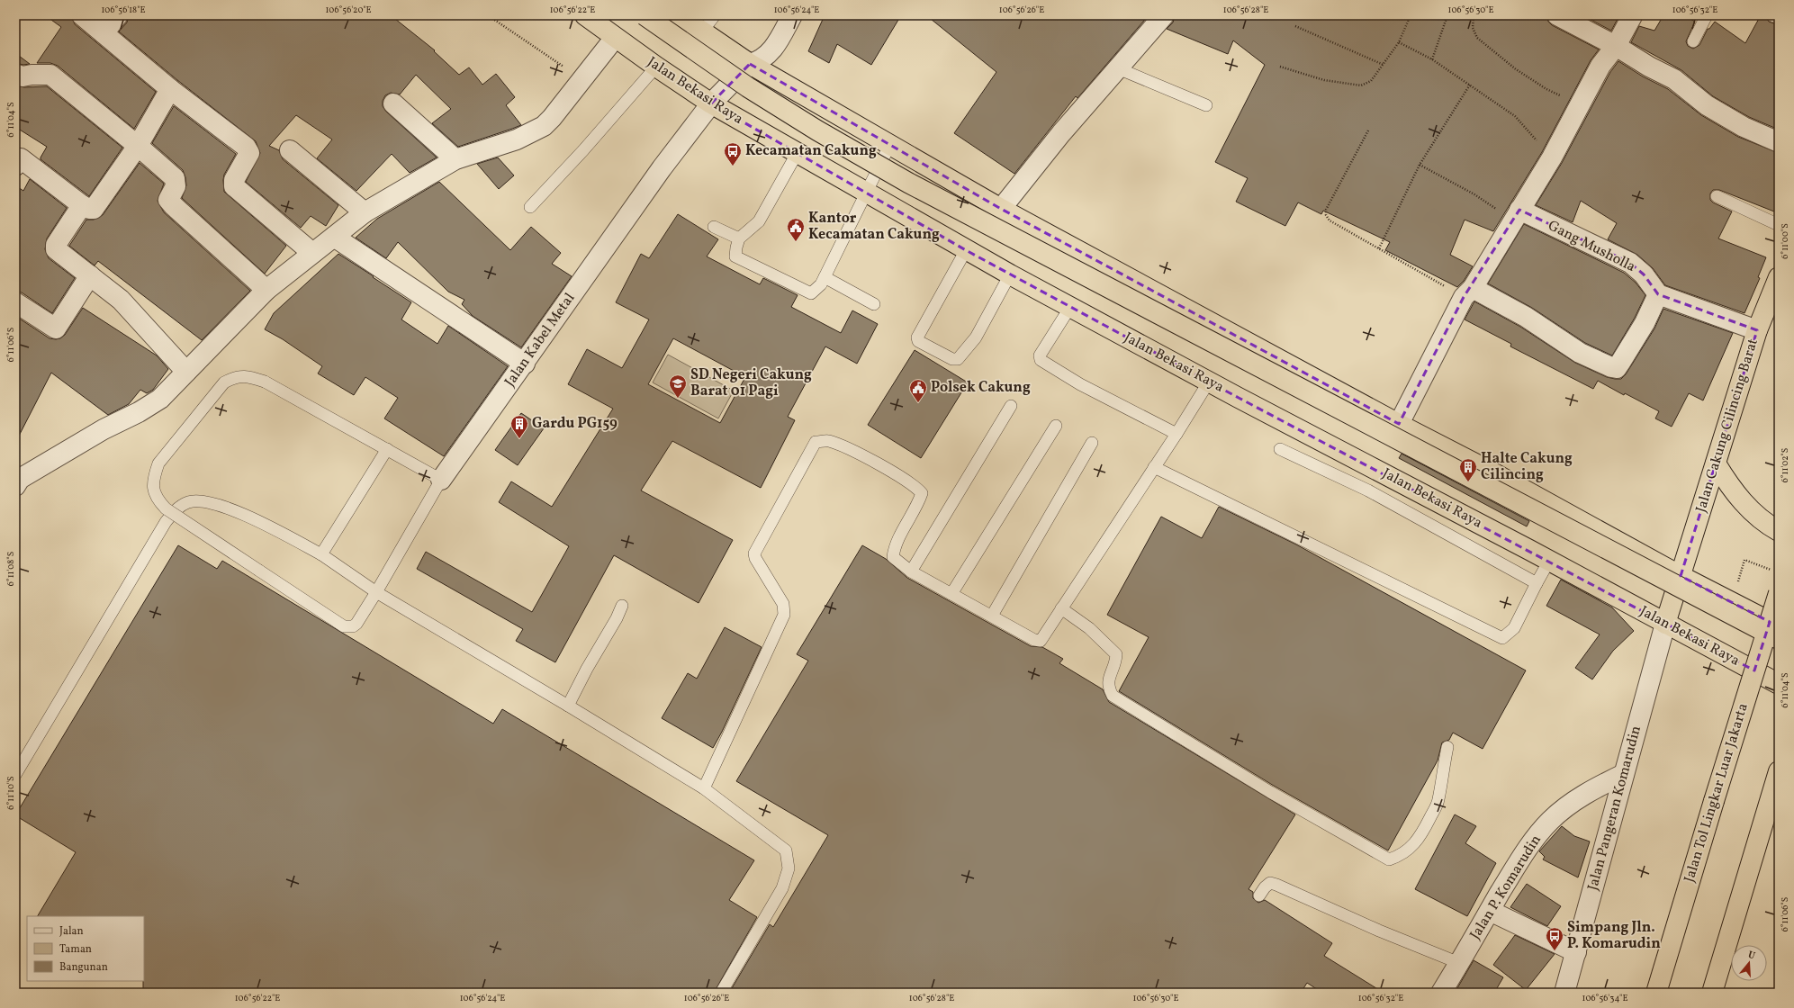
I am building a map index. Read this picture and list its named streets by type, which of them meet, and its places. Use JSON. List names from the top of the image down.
{
  "streets": {
    "highway": ["Jalan Bekasi Raya", "Jalan Cakung Cilincing Barat", "Jalan Tol Lingkar Luar Jakarta"],
    "street": [
      "Gang Musholla",
      "Jalan Kabel Metal",
      "Jalan Pangeran Komarudin",
      "Jalan P. Komarudin"
    ]
  },
  "crossings": [
    ["Jalan Bekasi Raya", "Jalan Kabel Metal"],
    ["Jalan Bekasi Raya", "Jalan Cakung Cilincing Barat"],
    ["Jalan Bekasi Raya", "Jalan Pangeran Komarudin"],
    ["Jalan Cakung Cilincing Barat", "Jalan Pangeran Komarudin"],
    ["Jalan Pangeran Komarudin", "Jalan P. Komarudin"]
  ],
  "places": {
    "bus stop": ["Kecamatan Cakung", "Simpang Jln. P. Komarudin"],
    "public building": ["Kantor Kecamatan Cakung", "Polsek Cakung"],
    "school or university": ["SD Negeri Cakung Barat 01 Pagi"],
    "building": ["Gardu PG159", "Halte Cakung Cilincing"]
  },
  "legend": ["Jalan", "Taman", "Bangunan"],
  "north": "top",
  "coordinates": [
    "106°56'18\"E",
    "106°56'20\"E",
    "106°56'22\"E",
    "106°56'24\"E",
    "106°56'26\"E",
    "106°56'28\"E",
    "106°56'30\"E",
    "106°56'32\"E",
    "6°11'04\"S",
    "6°11'00\"S",
    "6°11'06\"S",
    "6°11'02\"S",
    "6°11'08\"S",
    "6°11'10\"S",
    "106°56'34\"E"
  ]
}
